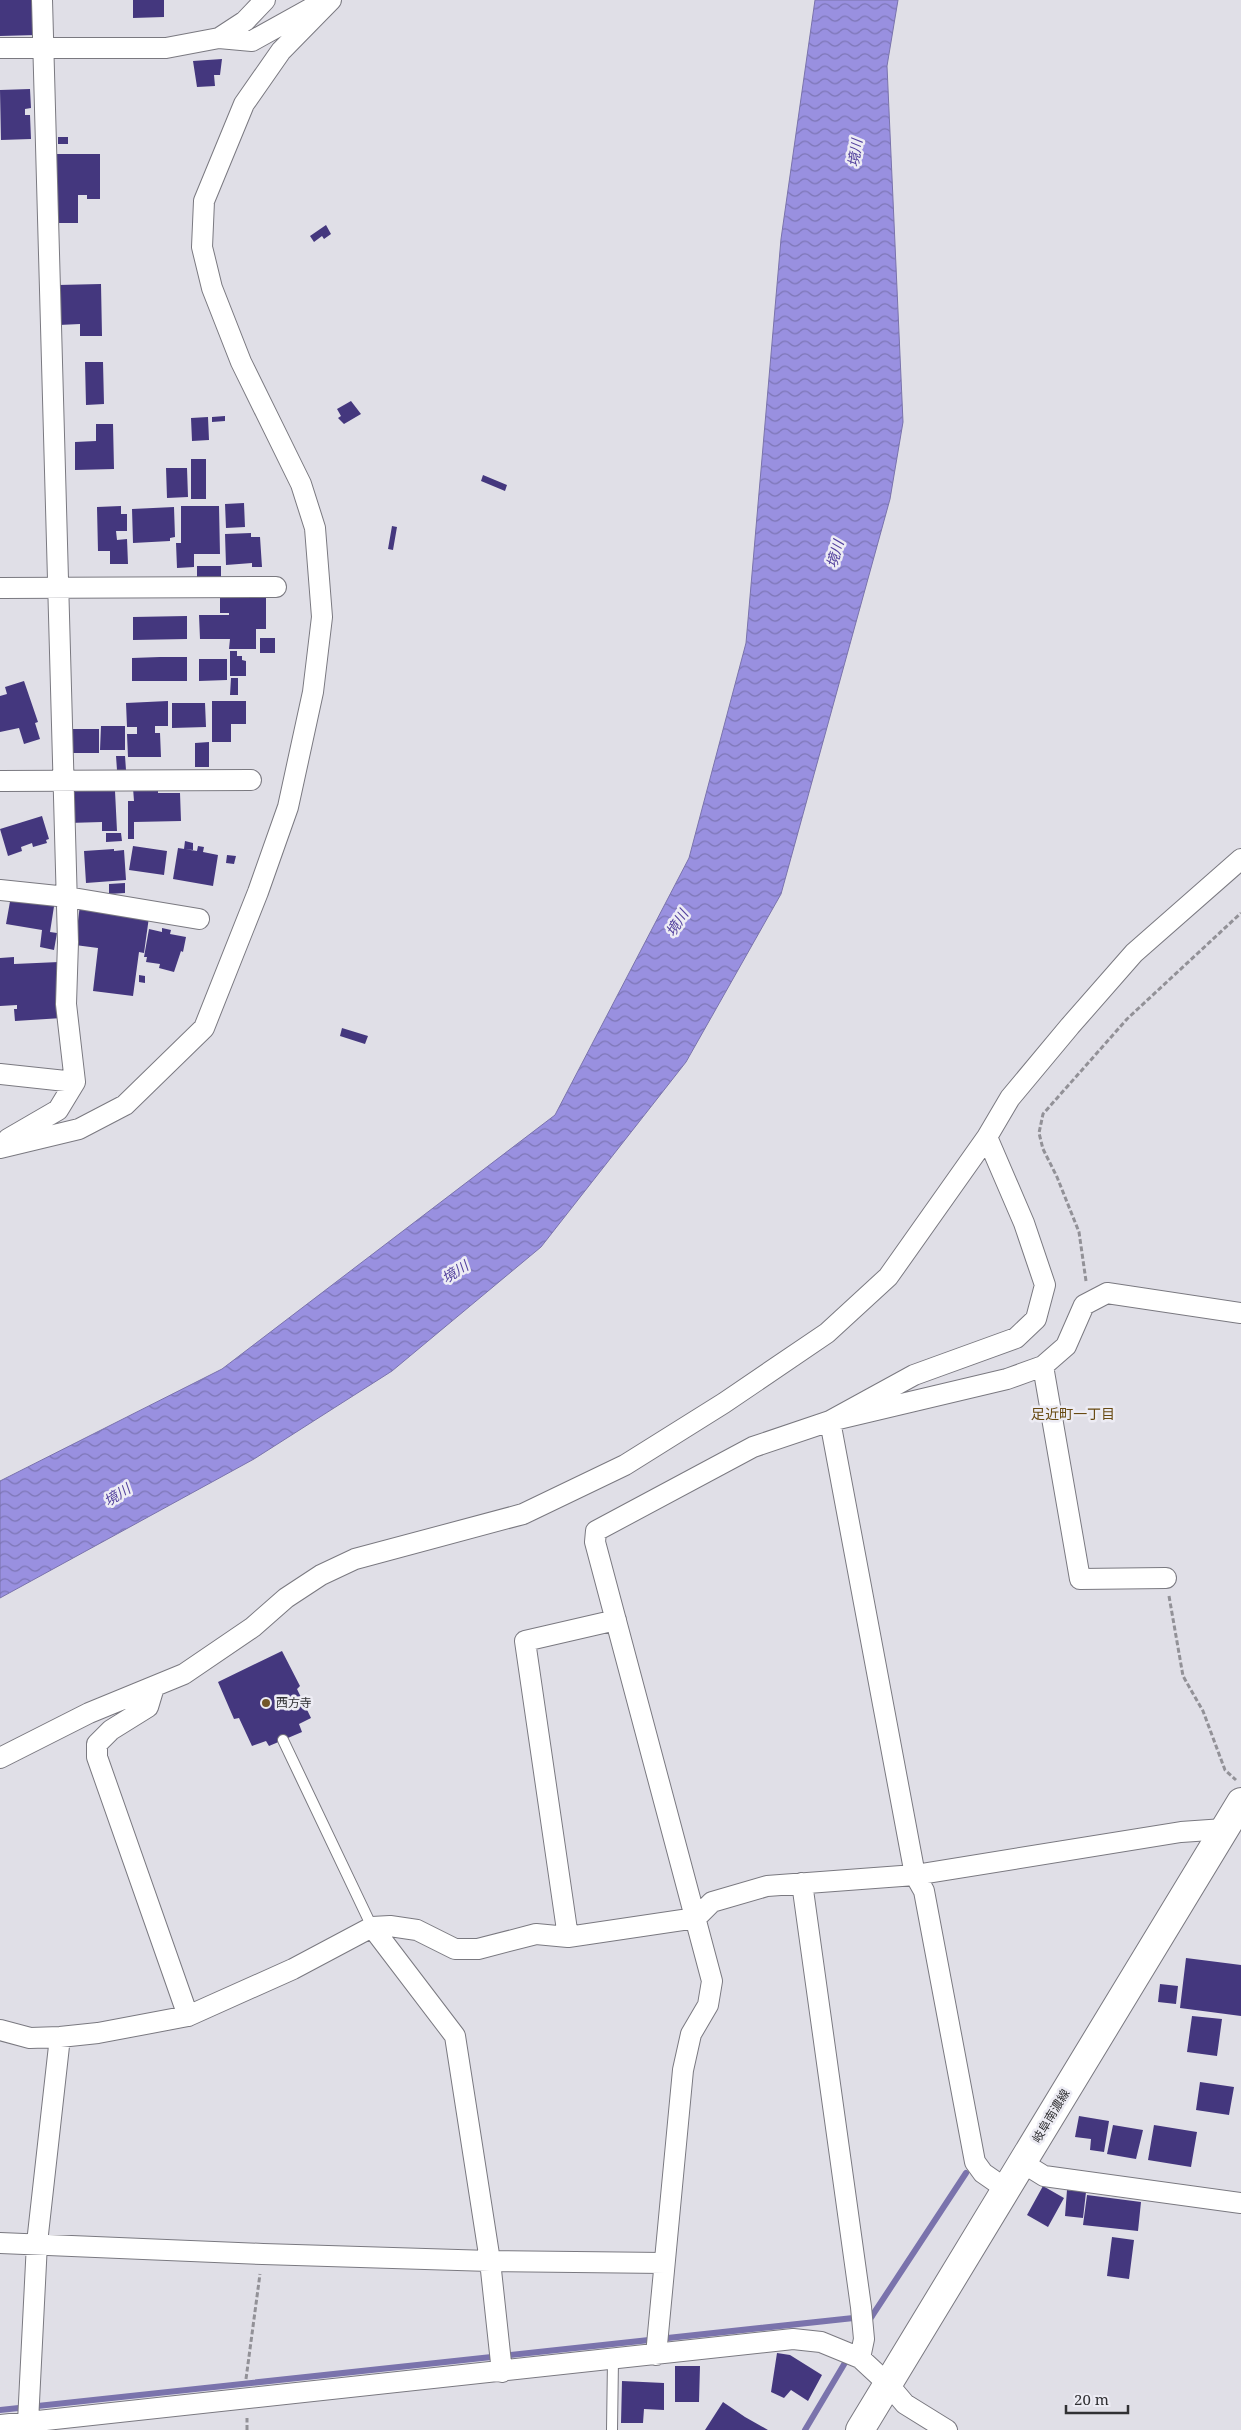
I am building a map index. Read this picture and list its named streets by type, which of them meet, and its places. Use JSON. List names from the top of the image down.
{
  "streets": {
    "main road": ["岐阜南濃線"]
  },
  "districts": ["足近町一丁目"],
  "water": ["境川"],
  "places": ["西方寺"],
  "scale_bar": "20 m"
}
